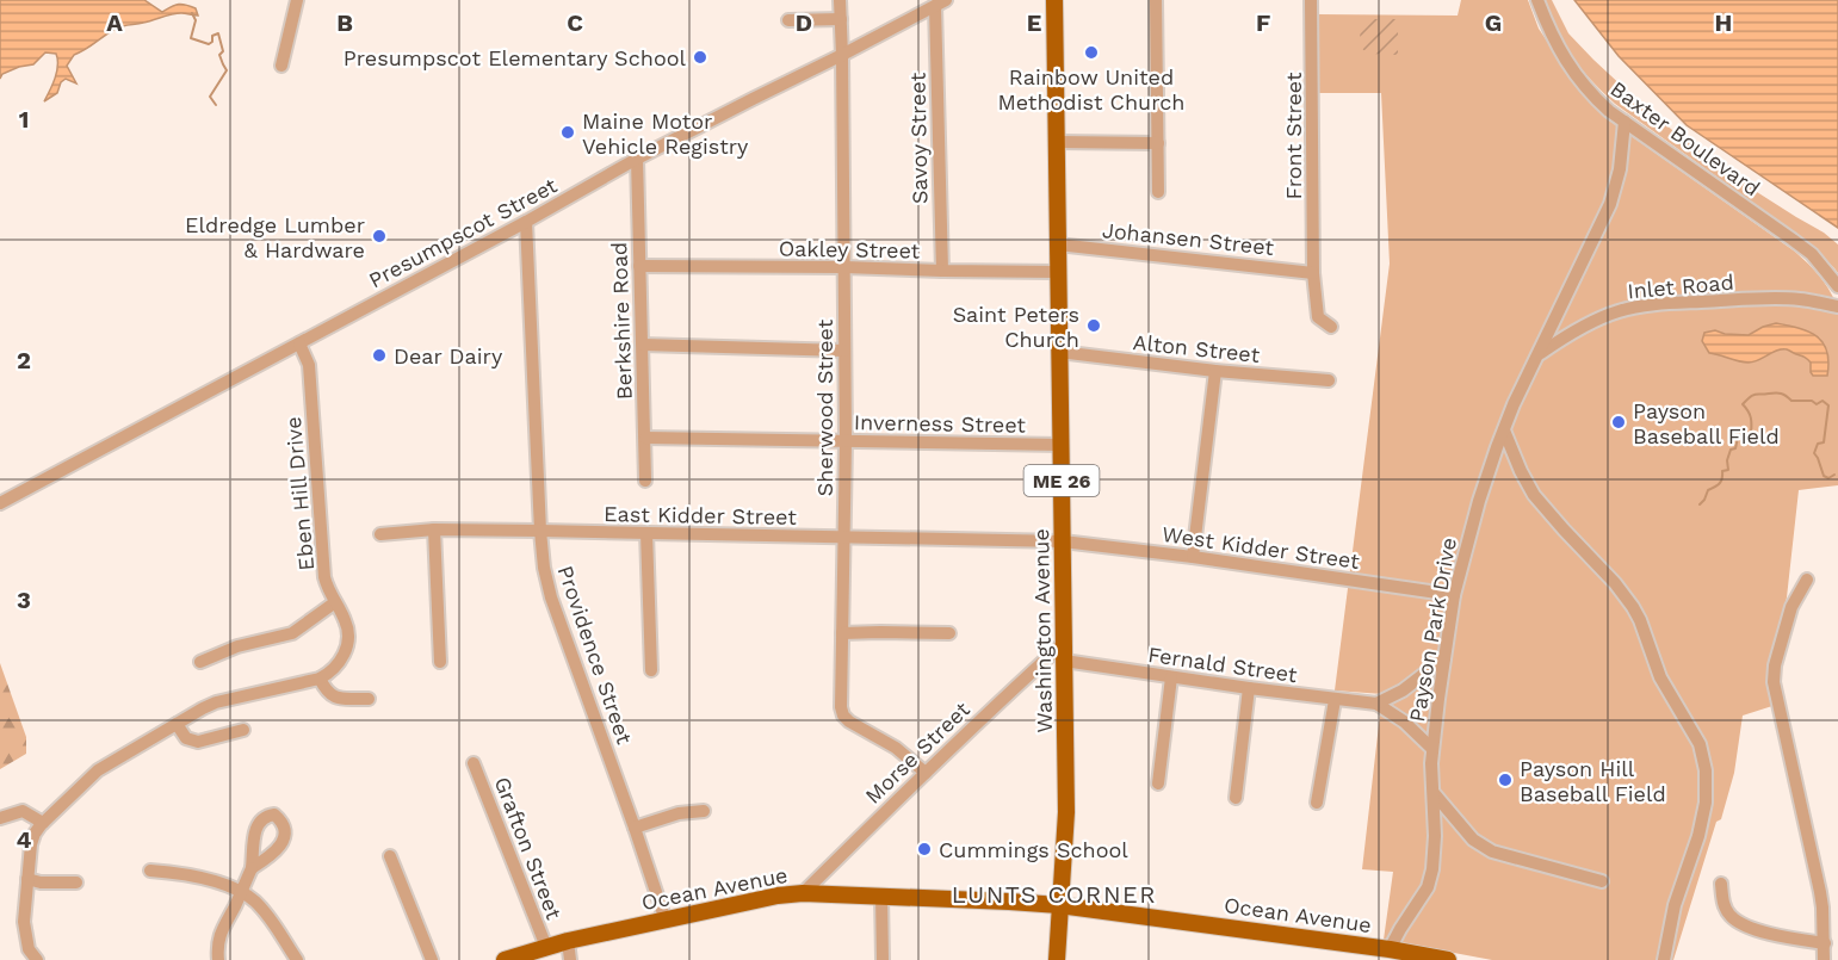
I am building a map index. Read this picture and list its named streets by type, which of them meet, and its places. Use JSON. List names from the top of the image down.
{
  "streets": {
    "main road": ["ME 26", "Washington Avenue", "Ocean Avenue"],
    "street": [
      "Front Street",
      "Savoy Street",
      "Baxter Boulevard",
      "Presumpscot Street",
      "Johansen Street",
      "Oakley Street",
      "Inlet Road",
      "Berkshire Road",
      "Alton Street",
      "Sherwood Street",
      "Inverness Street",
      "Eben Hill Drive",
      "East Kidder Street",
      "West Kidder Street",
      "Payson Park Drive",
      "Providence Street",
      "Fernald Street",
      "Morse Street",
      "Grafton Street"
    ]
  },
  "crossings": [
    ["Front Street", "Johansen Street"],
    ["Savoy Street", "Presumpscot Street"],
    ["Savoy Street", "Oakley Street"],
    ["Baxter Boulevard", "Payson Park Drive"],
    ["Presumpscot Street", "Berkshire Road"],
    ["Presumpscot Street", "Sherwood Street"],
    ["Presumpscot Street", "Eben Hill Drive"],
    ["Presumpscot Street", "Providence Street"],
    ["Johansen Street", "Washington Avenue"],
    ["Oakley Street", "Berkshire Road"],
    ["Oakley Street", "Sherwood Street"],
    ["Oakley Street", "Washington Avenue"],
    ["Inlet Road", "Payson Park Drive"],
    ["Berkshire Road", "Inverness Street"],
    ["Alton Street", "Washington Avenue"],
    ["Sherwood Street", "Inverness Street"],
    ["Sherwood Street", "East Kidder Street"],
    ["Sherwood Street", "Morse Street"],
    ["Inverness Street", "Washington Avenue"],
    ["East Kidder Street", "West Kidder Street"],
    ["East Kidder Street", "Washington Avenue"],
    ["East Kidder Street", "Providence Street"],
    ["West Kidder Street", "Payson Park Drive"],
    ["West Kidder Street", "Washington Avenue"],
    ["Payson Park Drive", "Fernald Street"],
    ["Payson Park Drive", "Ocean Avenue"],
    ["Washington Avenue", "Fernald Street"],
    ["Washington Avenue", "Morse Street"],
    ["Washington Avenue", "Ocean Avenue"],
    ["Providence Street", "Ocean Avenue"],
    ["Morse Street", "Ocean Avenue"],
    ["Grafton Street", "Ocean Avenue"]
  ],
  "districts": ["LUNTS CORNER"],
  "places": [
    "Rainbow United Methodist Church",
    "Presumpscot Elementary School",
    "Maine Motor Vehicle Registry",
    "Eldredge Lumber & Hardware",
    "Saint Peters Church",
    "Dear Dairy",
    "Payson Baseball Field",
    "Payson Hill Baseball Field",
    "Cummings School"
  ],
  "grid": {
    "columns": [
      "A",
      "B",
      "C",
      "D",
      "E",
      "F",
      "G",
      "H"
    ],
    "rows": [
      "1",
      "2",
      "3",
      "4"
    ]
  }
}
